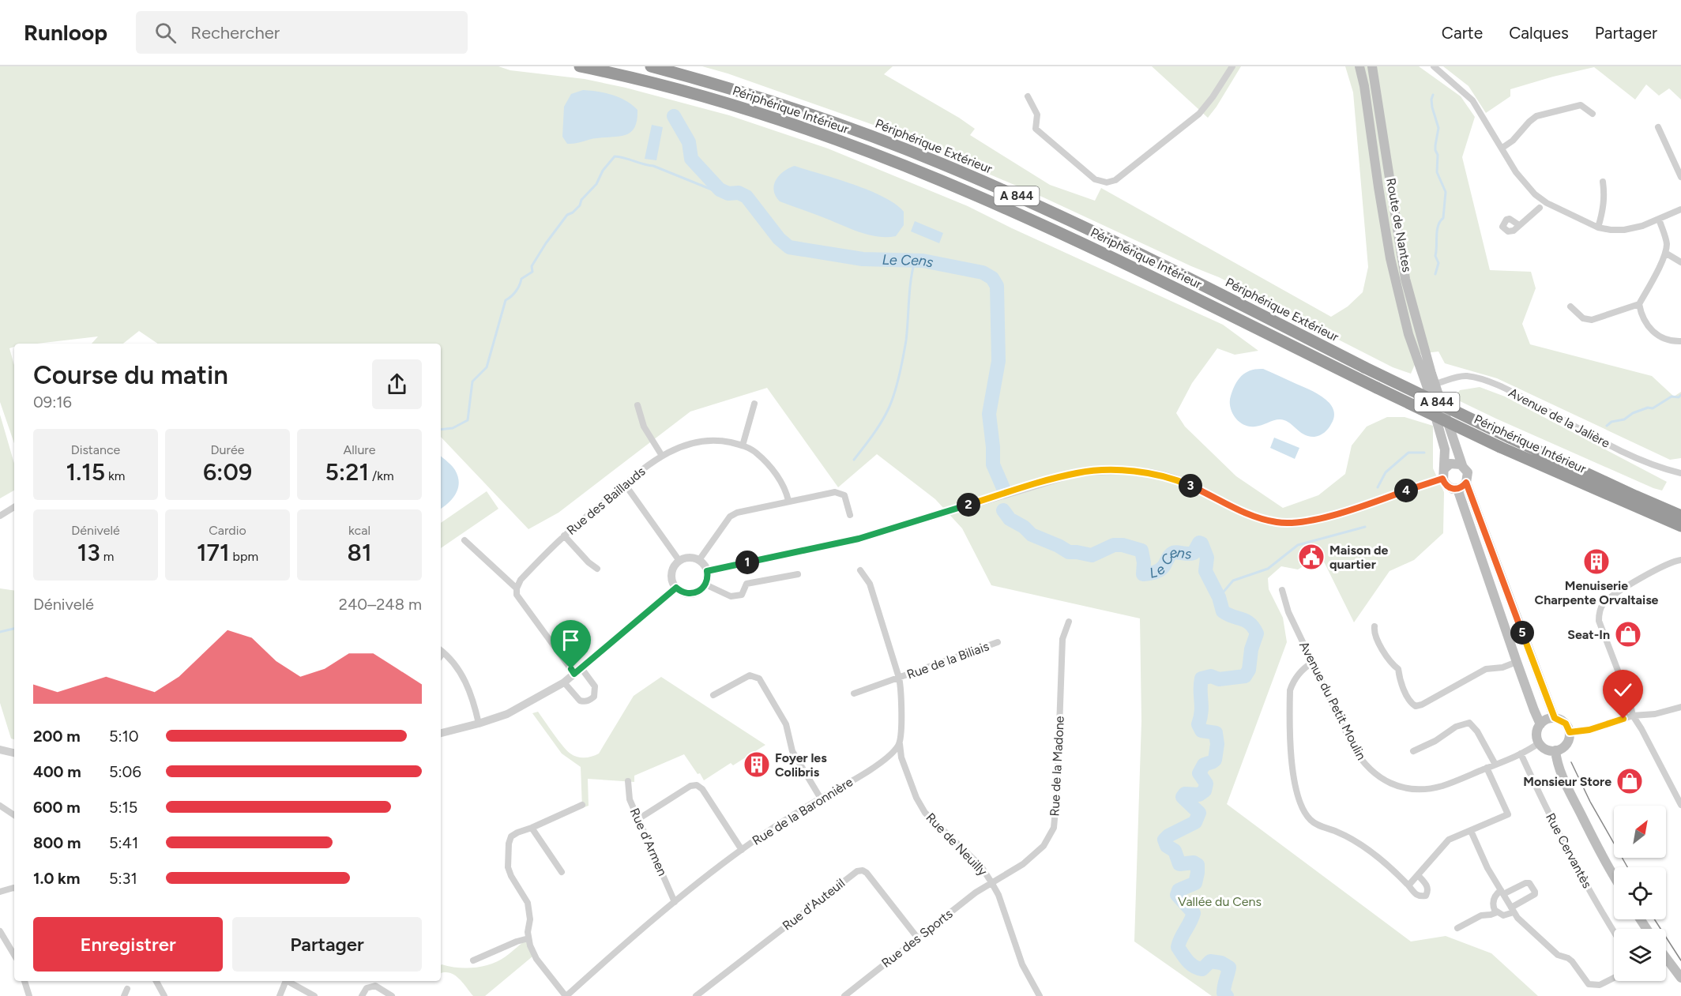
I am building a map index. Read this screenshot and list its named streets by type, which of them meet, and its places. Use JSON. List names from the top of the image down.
{
  "streets": {
    "highway": ["Périphérique Intérieur", "Périphérique Extérieur", "A 844"],
    "main road": ["Route de Nantes"],
    "street": [
      "Avenue de la Jalière",
      "Rue des Baillauds",
      "Rue de la Biliais",
      "Avenue du Petit Moulin",
      "Rue de la Madone",
      "Rue de la Baronnière",
      "Rue d'Armen",
      "Rue de Neuilly",
      "Rue Cervantès",
      "Rue d'Auteuil",
      "Rue des Sports"
    ]
  },
  "crossings": [
    ["Route de Nantes", "Avenue de la Jalière"],
    ["Avenue du Petit Moulin", "Rue Cervantès"],
    ["Rue de la Madone", "Rue de Neuilly"],
    ["Rue de la Madone", "Rue des Sports"],
    ["Rue de la Baronnière", "Rue d'Armen"],
    ["Rue de la Baronnière", "Rue de Neuilly"],
    ["Rue de Neuilly", "Rue des Sports"],
    ["Rue d'Auteuil", "Rue des Sports"]
  ],
  "water": ["Le Cens"],
  "parks": ["Vallée du Cens"],
  "places": {
    "public building": ["Maison de quartier"],
    "building": ["Menuiserie Charpente Orvaltaise", "Foyer les Colibris"],
    "shop": ["Seat-In", "Monsieur Store"]
  },
  "north": "top right",
  "page": {
    "header": "Runloop",
    "search": "Rechercher",
    "nav": ["Carte", "Calques", "Partager"],
    "heading": ["Course du matin", "09:16"],
    "stats": [
      ["Distance", "1.15 km"],
      ["Durée", "6:09"],
      ["Allure", "5:21 /km"],
      ["Dénivelé", "13 m"],
      ["Cardio", "171 bpm"],
      ["kcal", "81"]
    ],
    "pins": [
      "3",
      "4",
      "2",
      "1",
      "5"
    ],
    "chart": ["Dénivelé", "240–248 m"],
    "list": [
      {
        "name": "200 m",
        "note": "5:10"
      },
      {
        "name": "400 m",
        "note": "5:06"
      },
      {
        "name": "600 m",
        "note": "5:15"
      },
      {
        "name": "800 m",
        "note": "5:41"
      },
      {
        "name": "1.0 km",
        "note": "5:31"
      }
    ],
    "buttons": ["Enregistrer", "Partager"]
  }
}
